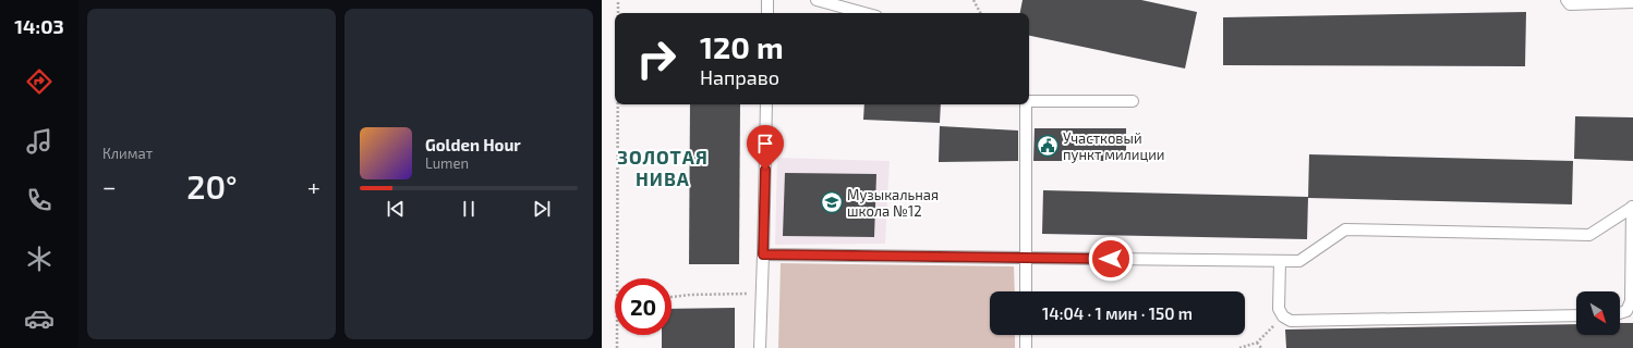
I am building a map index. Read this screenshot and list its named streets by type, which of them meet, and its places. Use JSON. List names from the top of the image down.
{
  "districts": ["ЗОЛОТАЯ НИВА"],
  "places": {
    "public building": ["Участковый пункт милиции"],
    "school or university": ["Музыкальная школа №12"]
  },
  "north": "bottom right",
  "page": {
    "tabs": "14:03",
    "tile": "Климат",
    "turn": ["120 m", "Направо"],
    "song": ["Golden Hour", "Lumen"],
    "heat": ["−", "20°", "+"],
    "limit": "20",
    "trip": "14:04 · 1 мин · 150 m"
  }
}
